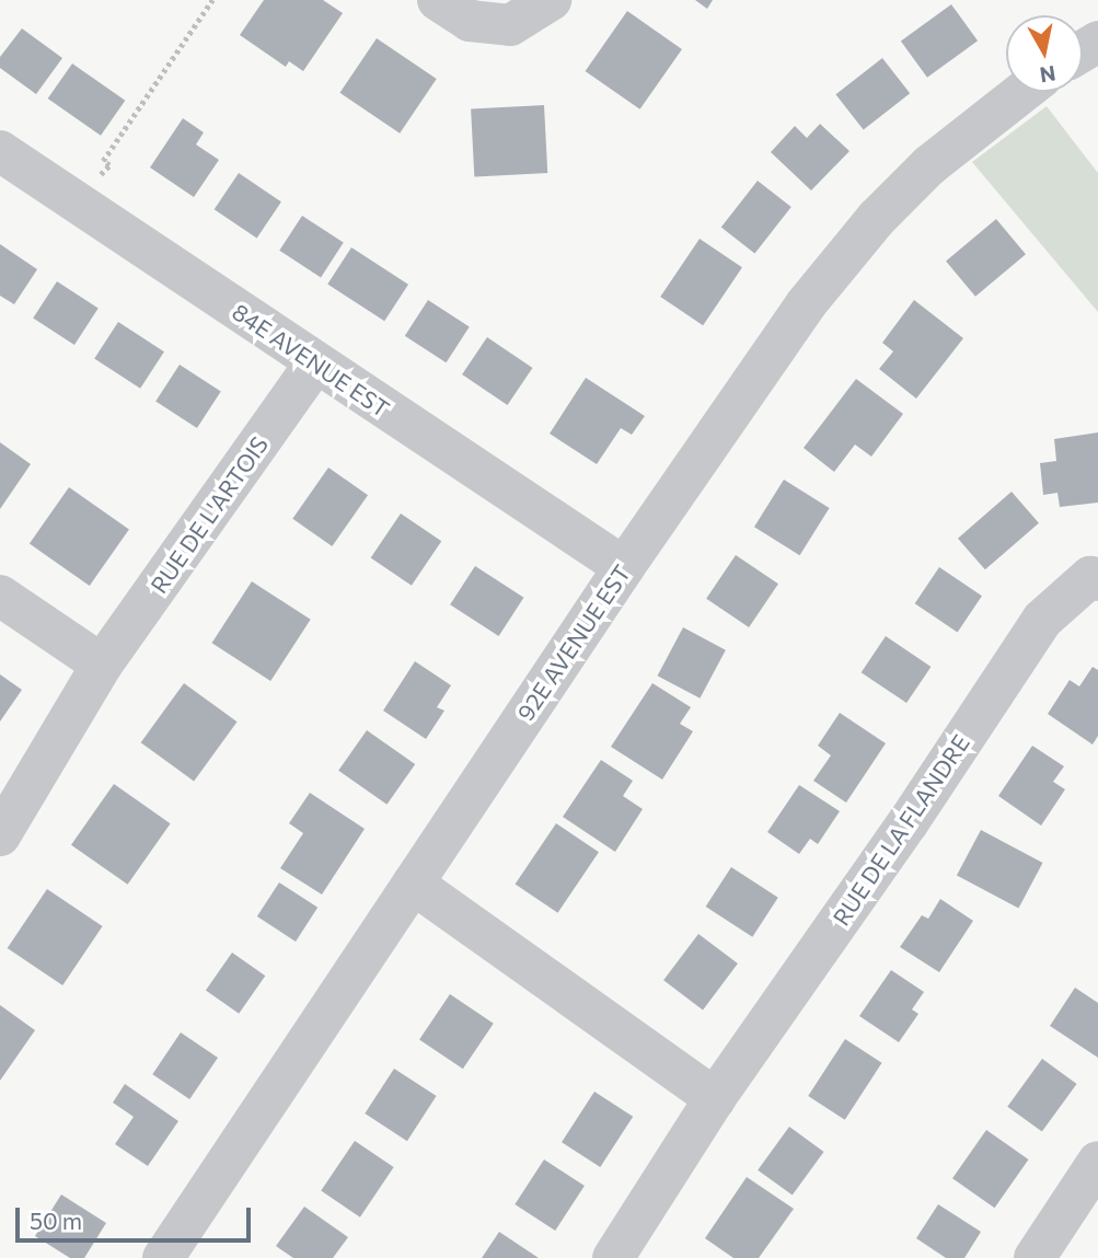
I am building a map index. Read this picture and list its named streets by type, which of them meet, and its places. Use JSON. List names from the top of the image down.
{
  "streets": {
    "street": [
      "84E AVENUE EST",
      "RUE DE L'ARTOIS",
      "92E AVENUE EST",
      "RUE DE LA FLANDRE"
    ]
  },
  "crossings": [
    ["84E AVENUE EST", "RUE DE L'ARTOIS"],
    ["84E AVENUE EST", "92E AVENUE EST"]
  ],
  "scale_bar": "50 m",
  "north": "bottom"
}
